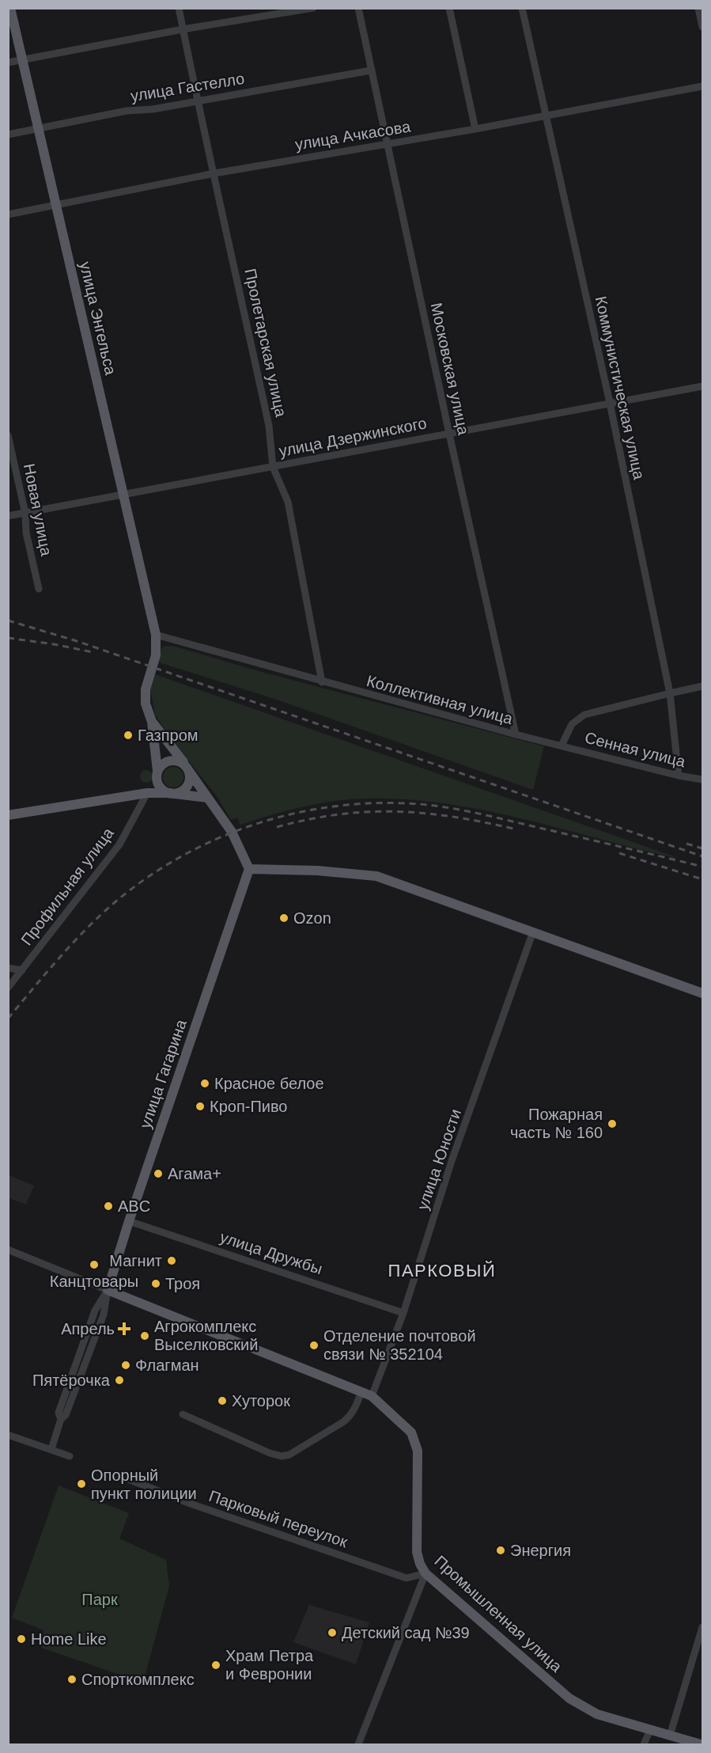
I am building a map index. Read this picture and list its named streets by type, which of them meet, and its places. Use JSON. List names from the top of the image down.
{
  "streets": {
    "main road": ["улица Энгельса", "улица Гагарина", "Промышленная улица"],
    "street": [
      "улица Гастелло",
      "улица Ачкасова",
      "Пролетарская улица",
      "Московская улица",
      "Коммунистическая улица",
      "улица Дзержинского",
      "Новая улица",
      "Коллективная улица",
      "Сенная улица",
      "Профильная улица",
      "улица Юности",
      "улица Дружбы",
      "Парковый переулок"
    ]
  },
  "crossings": [
    ["улица Гастелло", "улица Энгельса"],
    ["улица Гастелло", "Пролетарская улица"],
    ["улица Гастелло", "Московская улица"],
    ["улица Ачкасова", "улица Энгельса"],
    ["улица Ачкасова", "Пролетарская улица"],
    ["улица Ачкасова", "Московская улица"],
    ["улица Ачкасова", "Коммунистическая улица"],
    ["улица Энгельса", "улица Дзержинского"],
    ["улица Энгельса", "Коллективная улица"],
    ["Пролетарская улица", "улица Дзержинского"],
    ["Пролетарская улица", "Коллективная улица"],
    ["Московская улица", "улица Дзержинского"],
    ["Московская улица", "Коллективная улица"],
    ["Коммунистическая улица", "улица Дзержинского"],
    ["Коммунистическая улица", "Сенная улица"],
    ["улица Дзержинского", "Новая улица"],
    ["Коллективная улица", "Сенная улица"],
    ["улица Гагарина", "улица Дружбы"],
    ["улица Юности", "улица Дружбы"],
    ["улица Юности", "Промышленная улица"],
    ["Парковый переулок", "Промышленная улица"]
  ],
  "districts": ["ПАРКОВЫЙ"],
  "parks": ["Парк"],
  "places": {
    "other": [
      "Газпром",
      "Ozon",
      "Красное белое",
      "Кроп-Пиво",
      "Пожарная часть № 160",
      "Агама+",
      "ABC",
      "Магнит",
      "Канцтовары",
      "Троя",
      "Агрокомплекс Выселковский",
      "Отделение почтовой связи № 352104",
      "Флагман",
      "Пятёрочка",
      "Хуторок",
      "Опорный пункт полиции",
      "Энергия",
      "Детский сад №39",
      "Home Like",
      "Храм Петра и Февронии",
      "Спорткомплекс"
    ],
    "health": ["Апрель"]
  }
}
